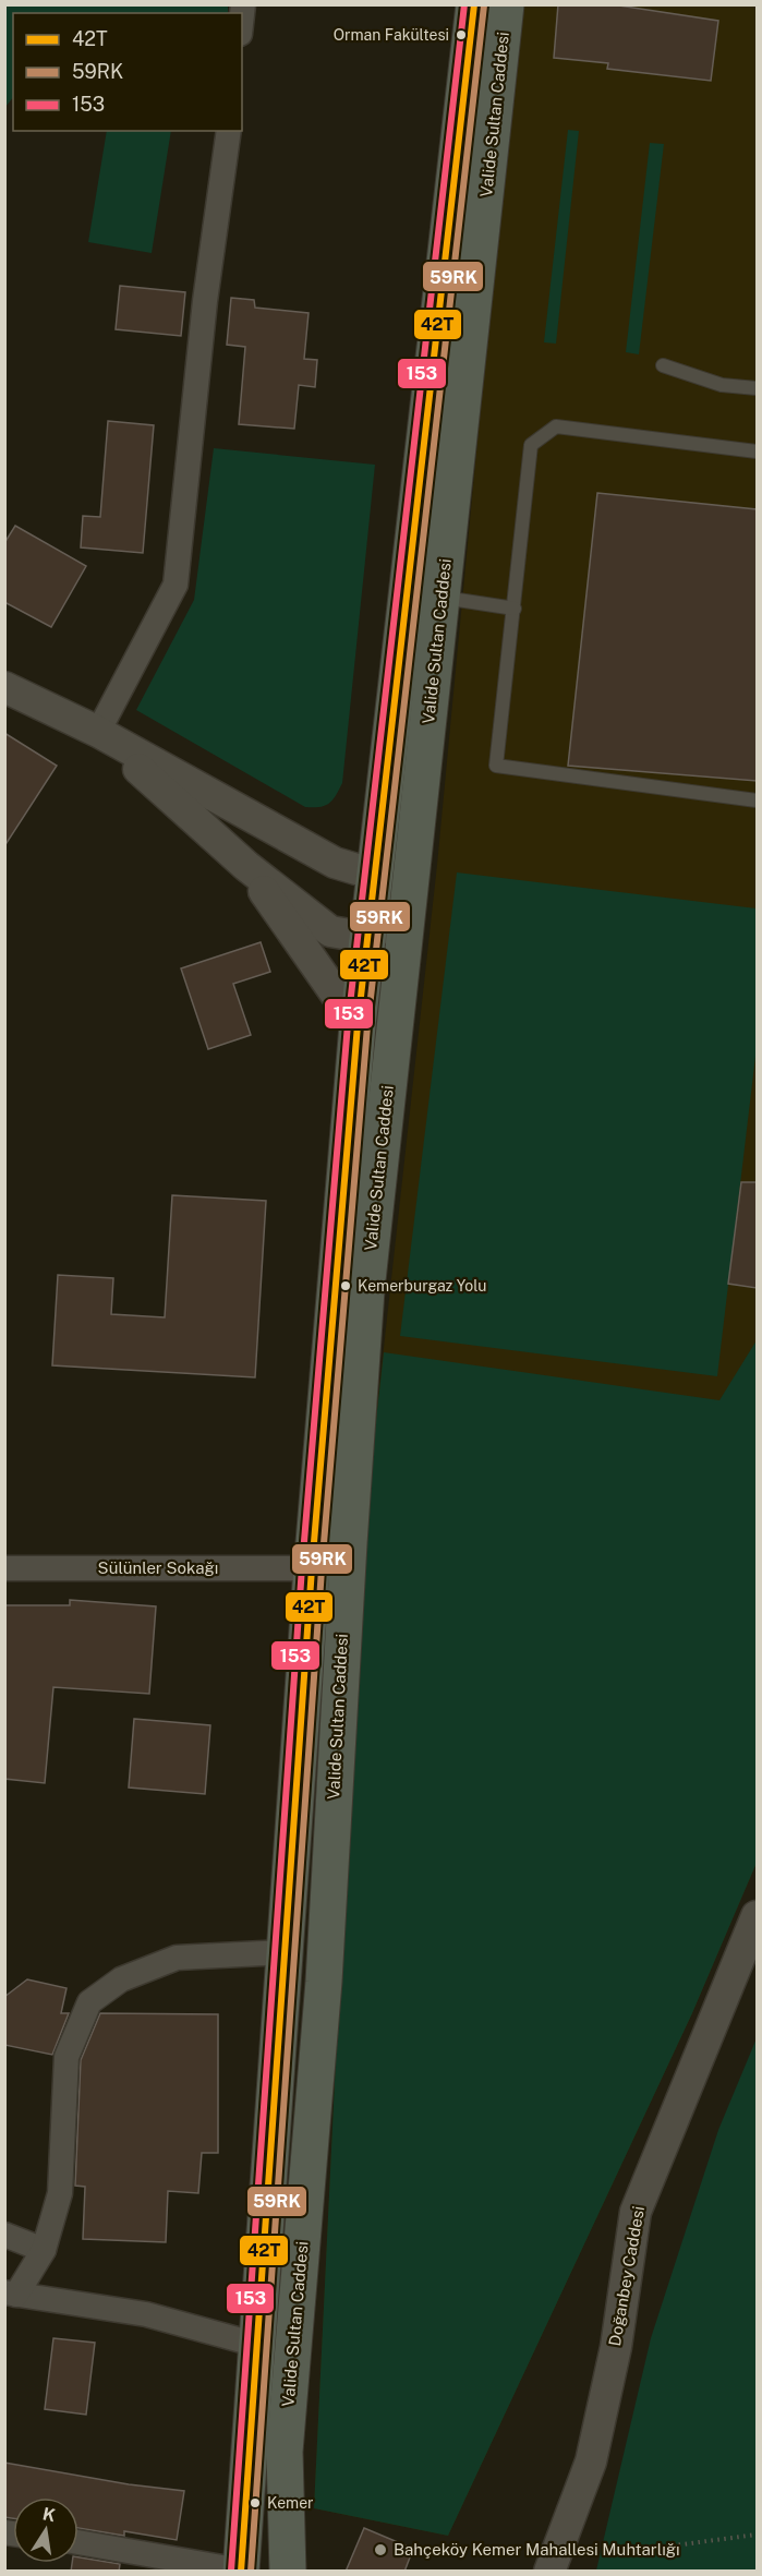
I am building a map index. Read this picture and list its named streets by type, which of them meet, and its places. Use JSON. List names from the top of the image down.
{
  "streets": {
    "main road": ["Valide Sultan Caddesi"],
    "street": ["Sülünler Sokağı", "Doğanbey Caddesi"]
  },
  "crossings": [
    ["Valide Sultan Caddesi", "Sülünler Sokağı"]
  ],
  "places": [
    "Orman Fakültesi",
    "Kemerburgaz Yolu",
    "Kemer",
    "Bahçeköy Kemer Mahallesi Muhtarlığı"
  ],
  "lines": ["transit line 42T", "transit line 153", "transit line 59RK"],
  "legend": ["42T", "59RK", "153"],
  "north": "top"
}
